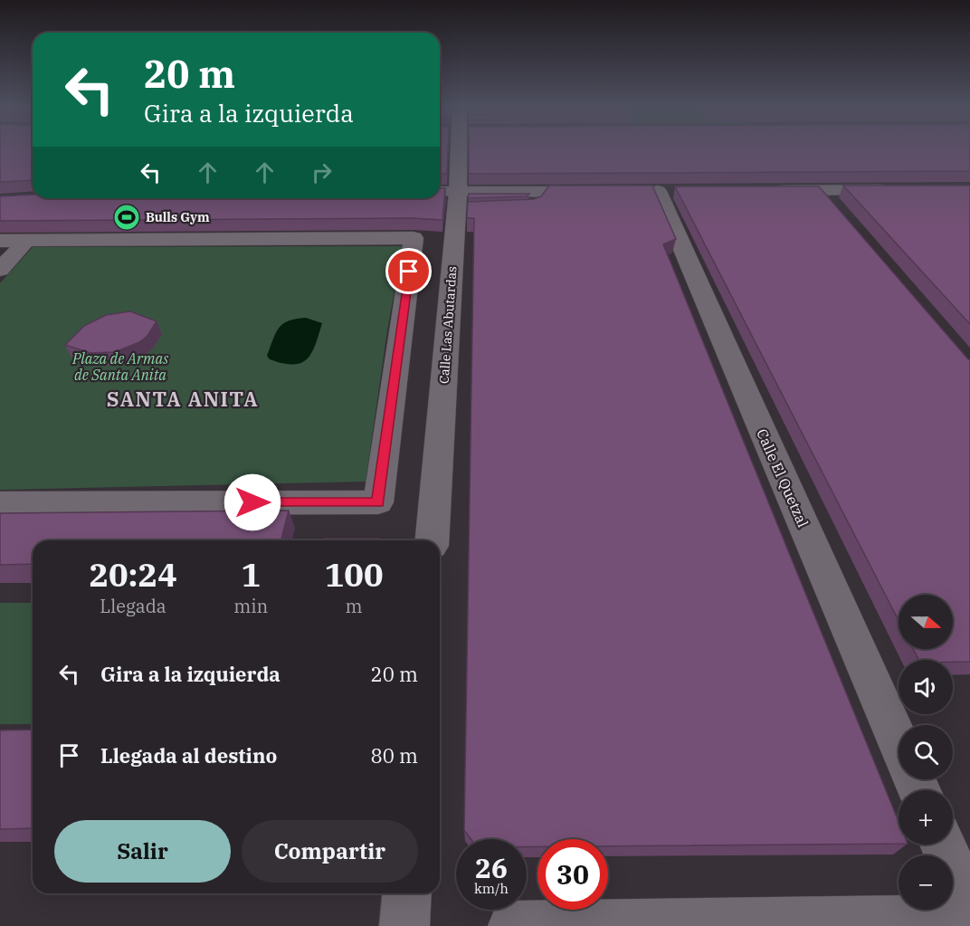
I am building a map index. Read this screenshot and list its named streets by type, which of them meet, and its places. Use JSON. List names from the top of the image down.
{
  "streets": {
    "street": ["Calle Las Abutardas", "Calle El Quetzal"]
  },
  "districts": ["SANTA ANITA"],
  "parks": ["Plaza de Armas de Santa Anita"],
  "places": {
    "sports": ["Bulls Gym"]
  },
  "north": "right",
  "page": {
    "turn": ["20 m", "Gira a la izquierda"],
    "eta": [
      "20:24",
      "Llegada",
      "1",
      "min",
      "100",
      "m"
    ],
    "map_buttons": ["+", "−"],
    "list": [
      {
        "name": "Gira a la izquierda",
        "value": "20 m"
      },
      {
        "name": "Llegada al destino",
        "value": "80 m"
      }
    ],
    "buttons": ["Salir", "Compartir"],
    "speed": "26 km/h",
    "limit": "30"
  }
}
